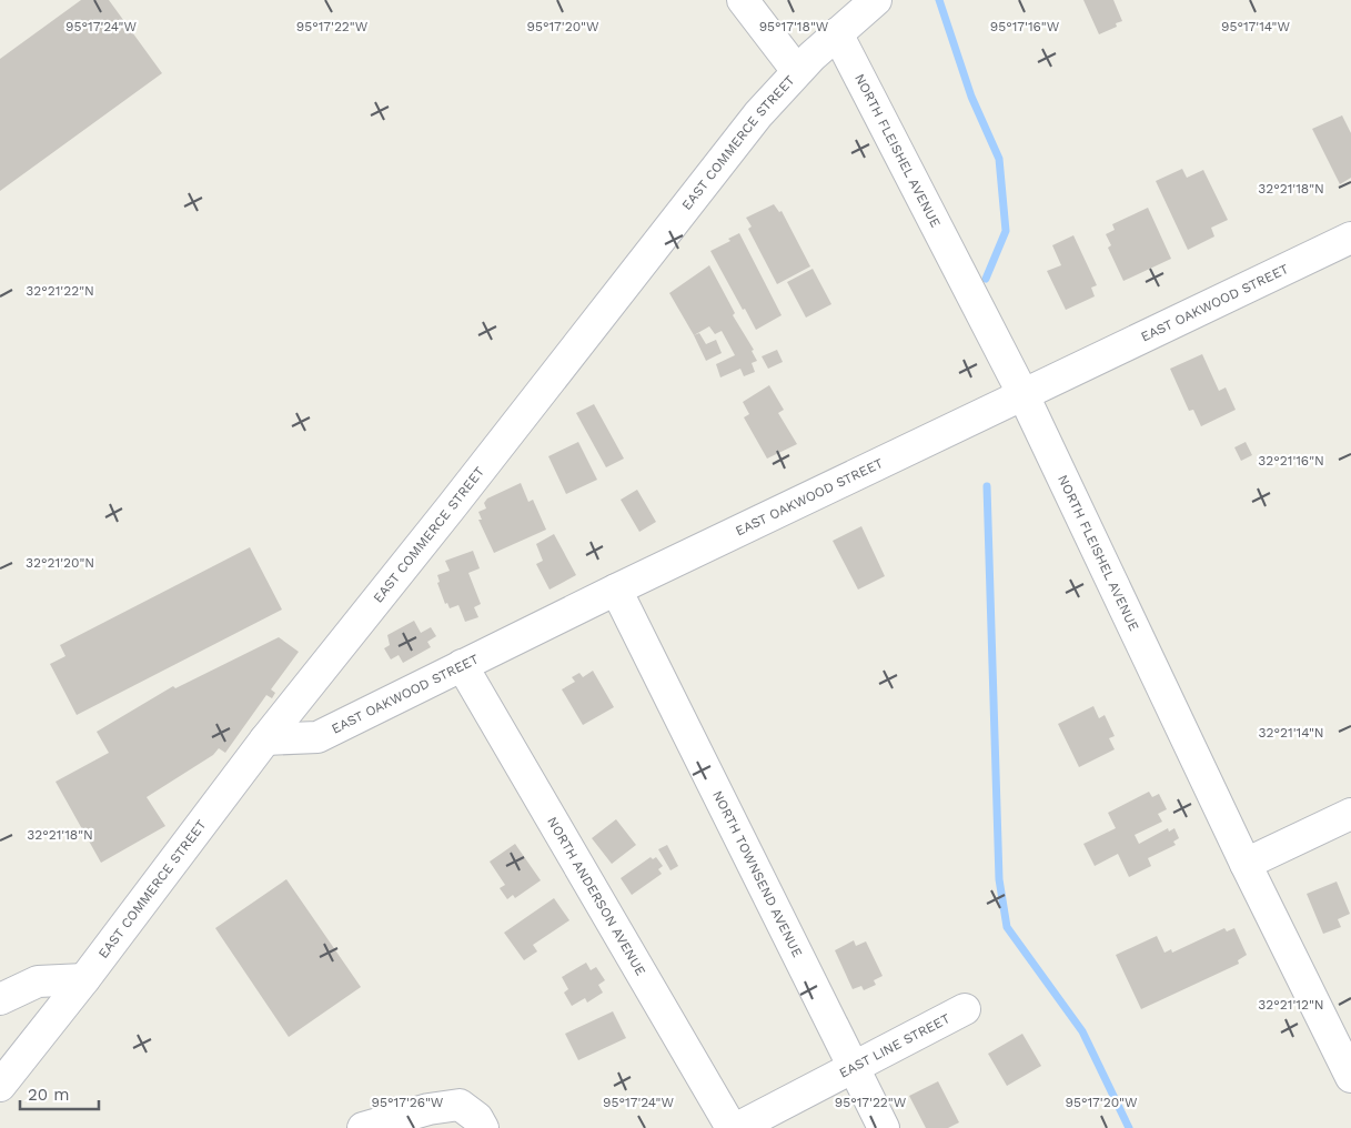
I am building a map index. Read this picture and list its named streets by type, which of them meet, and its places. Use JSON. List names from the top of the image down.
{
  "streets": {
    "street": [
      "EAST COMMERCE STREET",
      "NORTH FLEISHEL AVENUE",
      "EAST OAKWOOD STREET",
      "NORTH TOWNSEND AVENUE",
      "NORTH ANDERSON AVENUE",
      "EAST LINE STREET"
    ]
  },
  "crossings": [
    ["EAST COMMERCE STREET", "NORTH FLEISHEL AVENUE"],
    ["EAST COMMERCE STREET", "EAST OAKWOOD STREET"],
    ["NORTH FLEISHEL AVENUE", "EAST OAKWOOD STREET"],
    ["EAST OAKWOOD STREET", "NORTH TOWNSEND AVENUE"],
    ["EAST OAKWOOD STREET", "NORTH ANDERSON AVENUE"],
    ["NORTH TOWNSEND AVENUE", "EAST LINE STREET"]
  ],
  "scale_bar": "20 m",
  "coordinates": [
    "95°17'24\"W",
    "95°17'22\"W",
    "95°17'20\"W",
    "95°17'18\"W",
    "95°17'16\"W",
    "95°17'14\"W",
    "32°21'18\"N",
    "32°21'22\"N",
    "32°21'16\"N",
    "32°21'20\"N",
    "32°21'14\"N",
    "32°21'12\"N",
    "95°17'26\"W"
  ]
}
